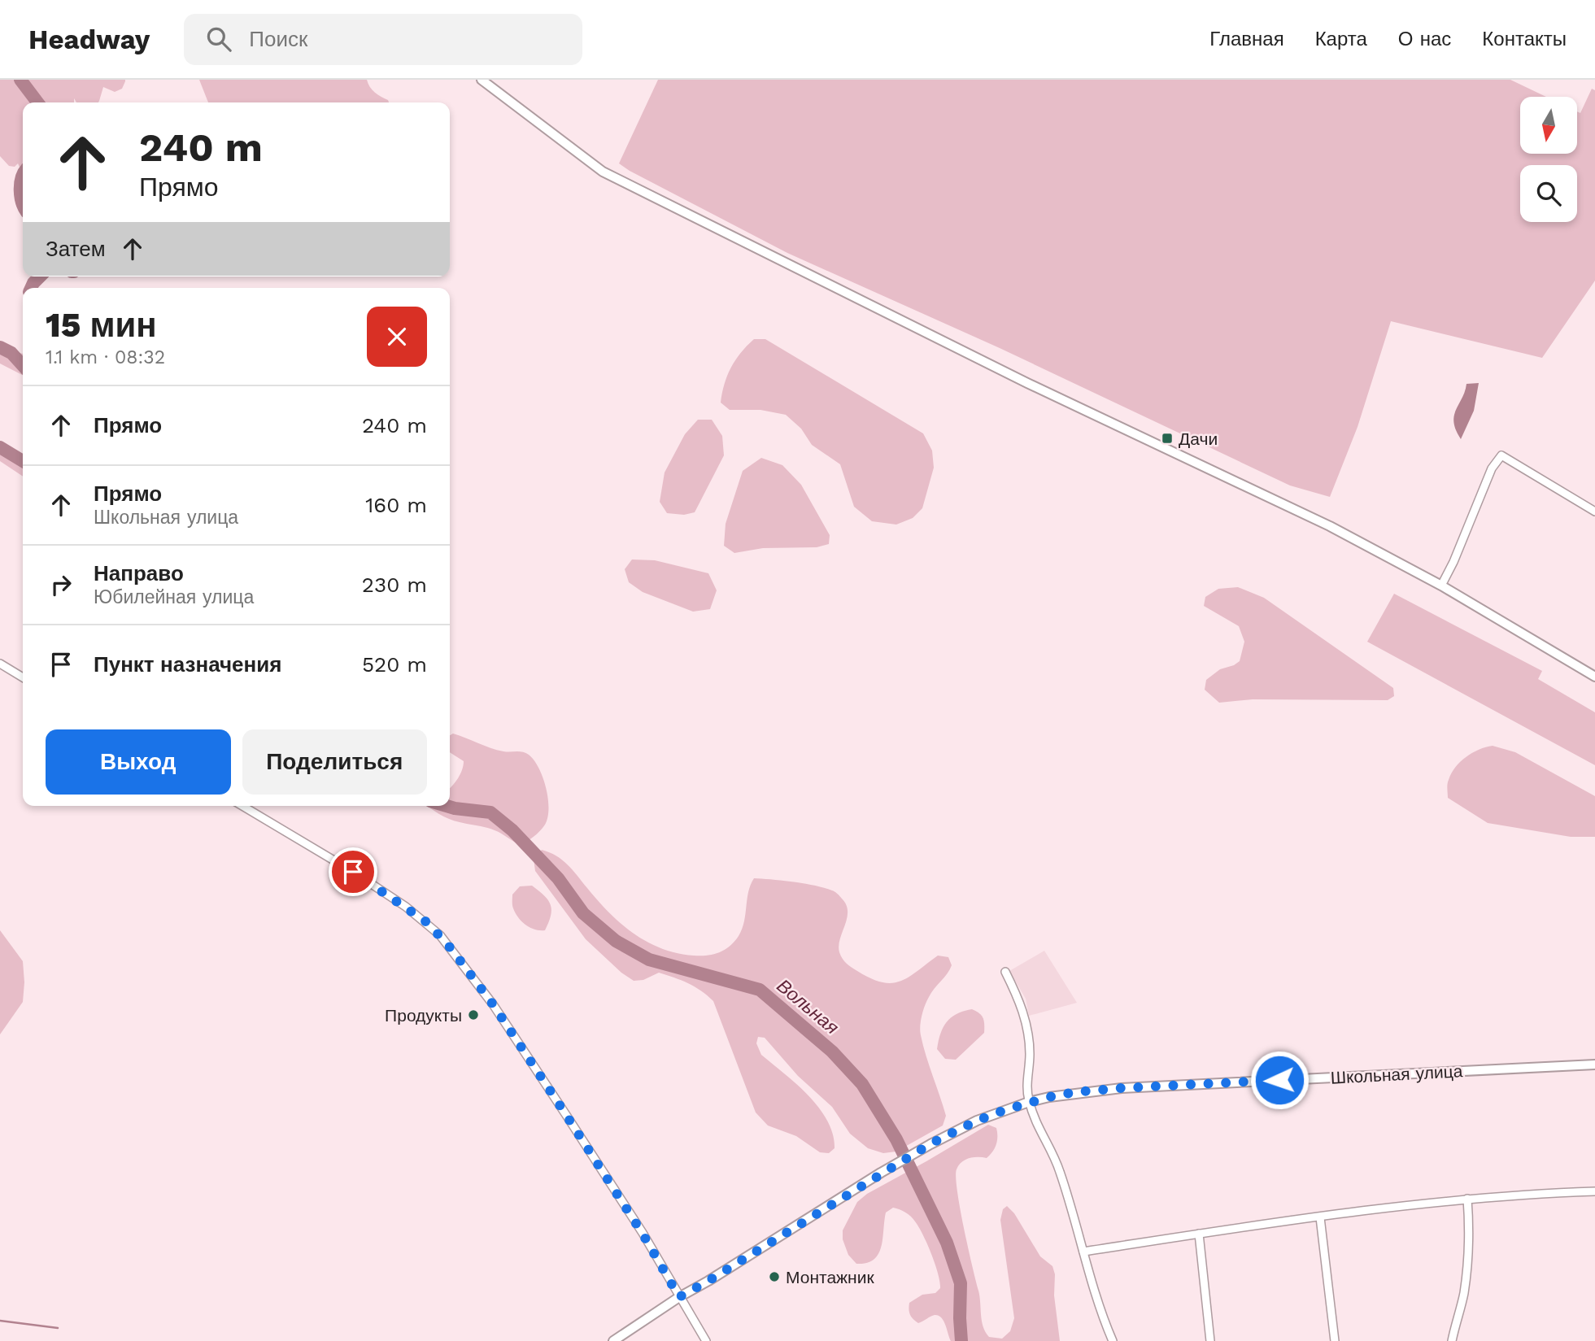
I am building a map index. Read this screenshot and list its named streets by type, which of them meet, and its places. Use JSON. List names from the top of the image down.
{
  "streets": {
    "street": ["Школьная улица"]
  },
  "water": ["Вольная"],
  "places": {
    "transit": ["Дачи"],
    "other": ["Продукты", "Монтажник"]
  },
  "north": "bottom",
  "page": {
    "header": "Headway",
    "search": "Поиск",
    "nav": [
      "Главная",
      "Карта",
      "О нас",
      "Контакты"
    ],
    "turn": ["240 m", "Прямо"],
    "then": "Затем",
    "heading": ["15 мин", "1.1 km · 08:32"],
    "list": [
      {
        "name": "Прямо",
        "value": "240 m"
      },
      {
        "name": "Прямо",
        "note": "Школьная улица",
        "value": "160 m"
      },
      {
        "name": "Направо",
        "note": "Юбилейная улица",
        "value": "230 m"
      },
      {
        "name": "Пункт назначения",
        "value": "520 m"
      }
    ],
    "buttons": ["Выход", "Поделиться"]
  }
}
